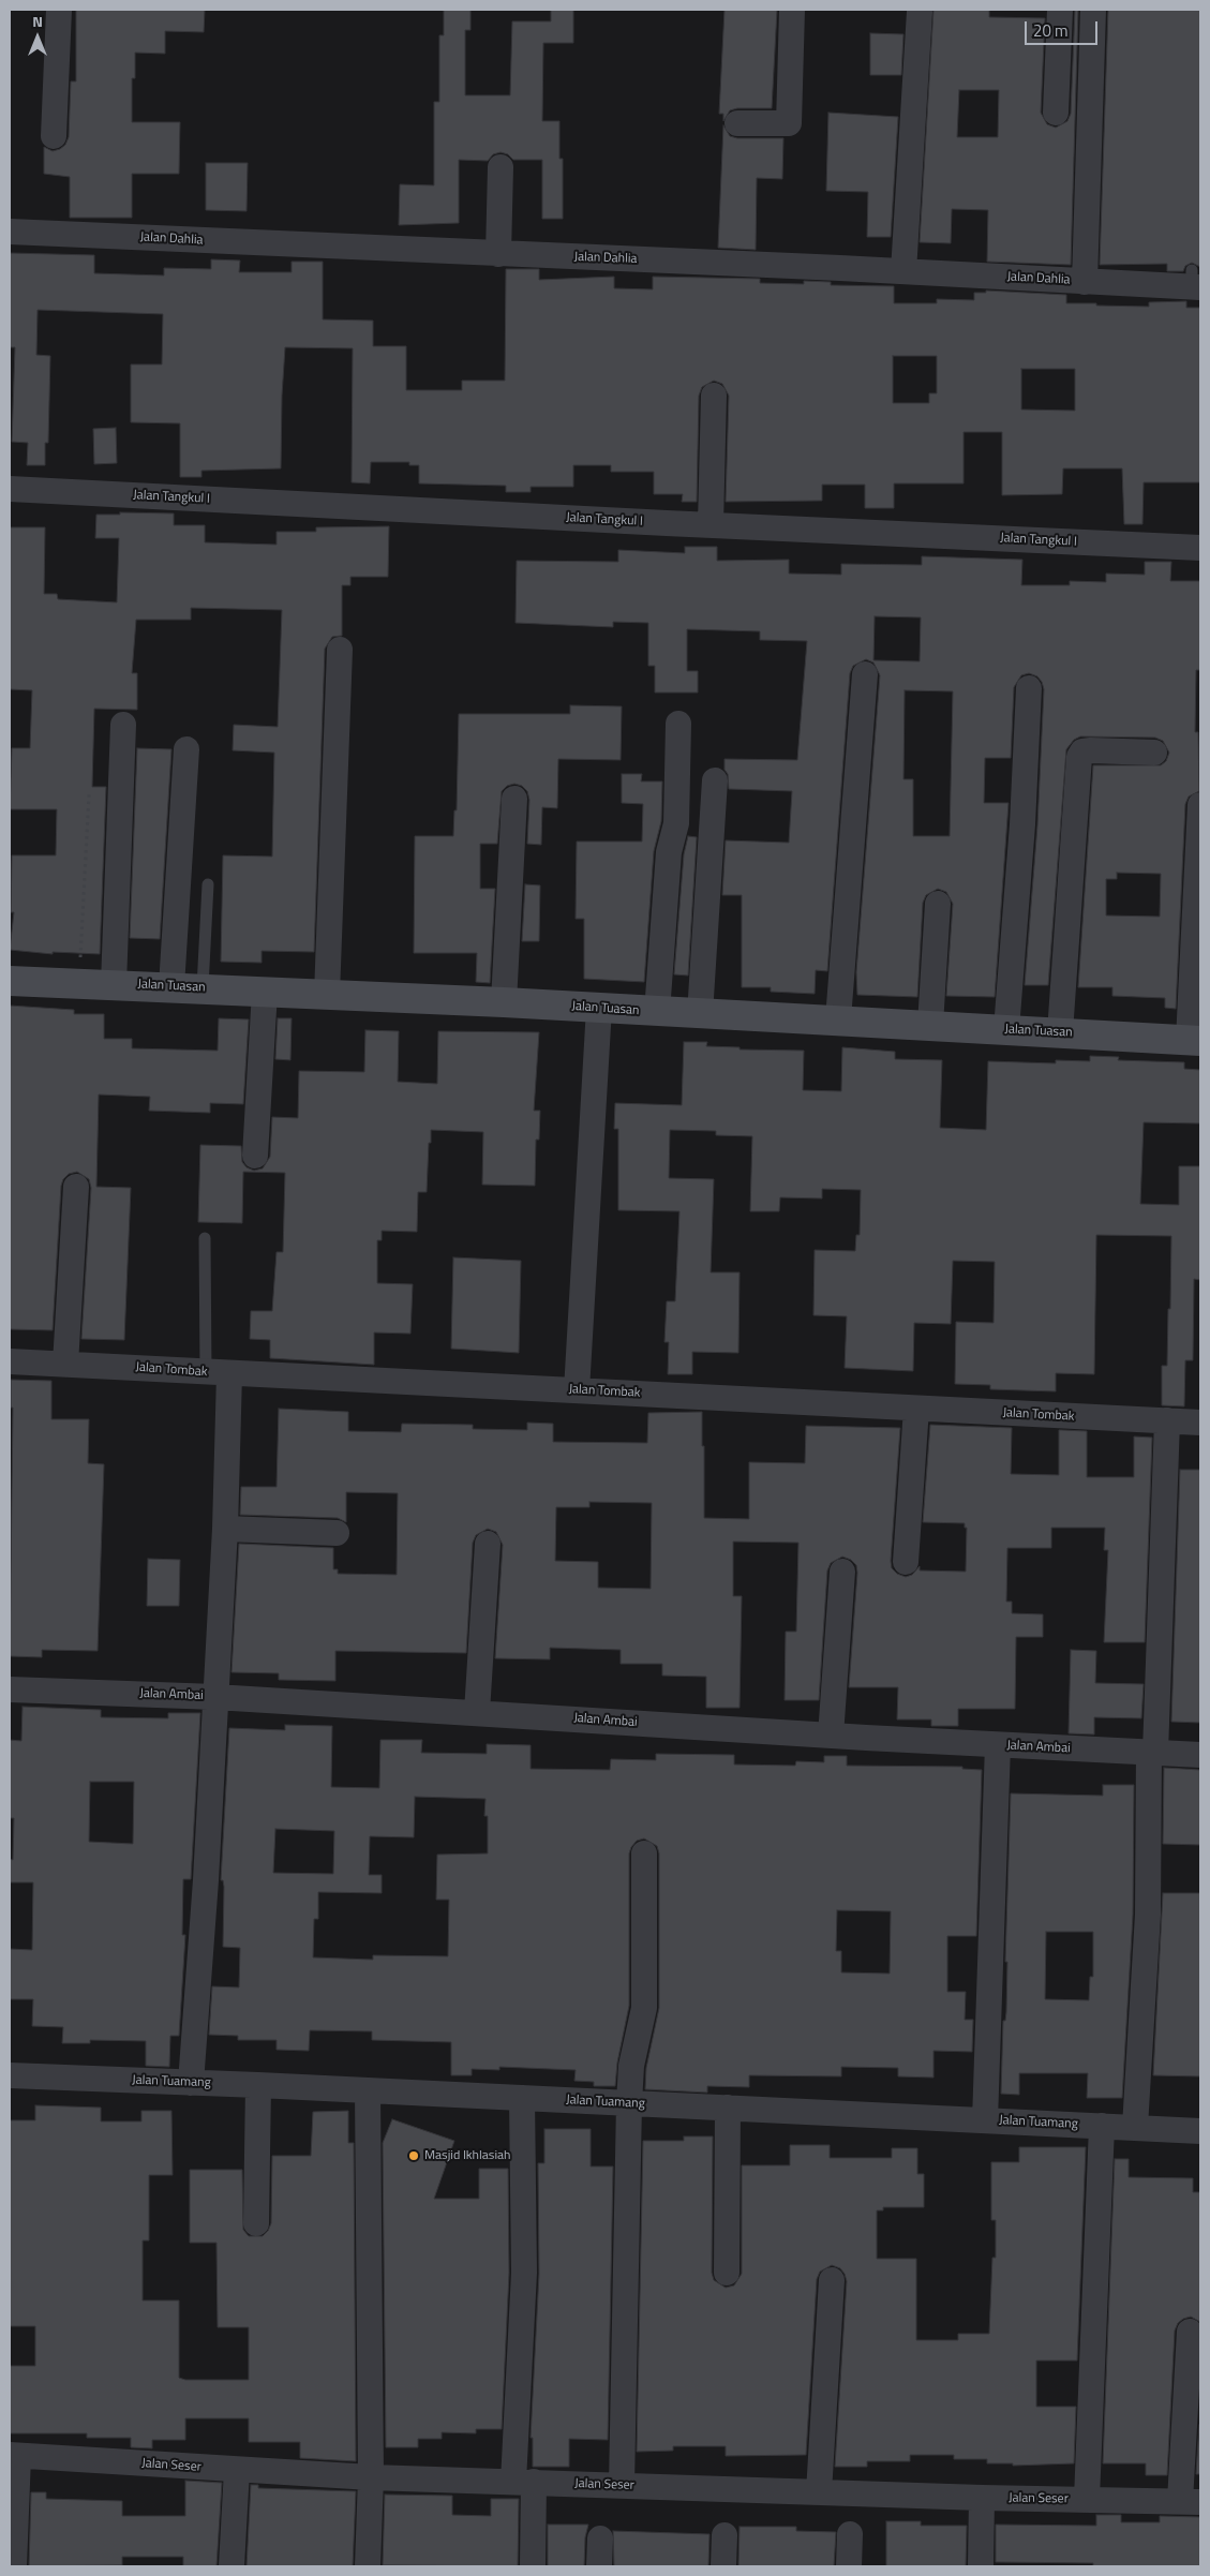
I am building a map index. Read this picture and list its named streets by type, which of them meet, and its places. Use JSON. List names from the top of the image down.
{
  "streets": {
    "street": [
      "Jalan Dahlia",
      "Jalan Tangkul I",
      "Jalan Tuasan",
      "Jalan Tombak",
      "Jalan Ambai",
      "Jalan Tuamang",
      "Jalan Seser"
    ]
  },
  "places": ["Masjid Ikhlasiah"],
  "scale_bar": "20 m",
  "north": "top"
}
